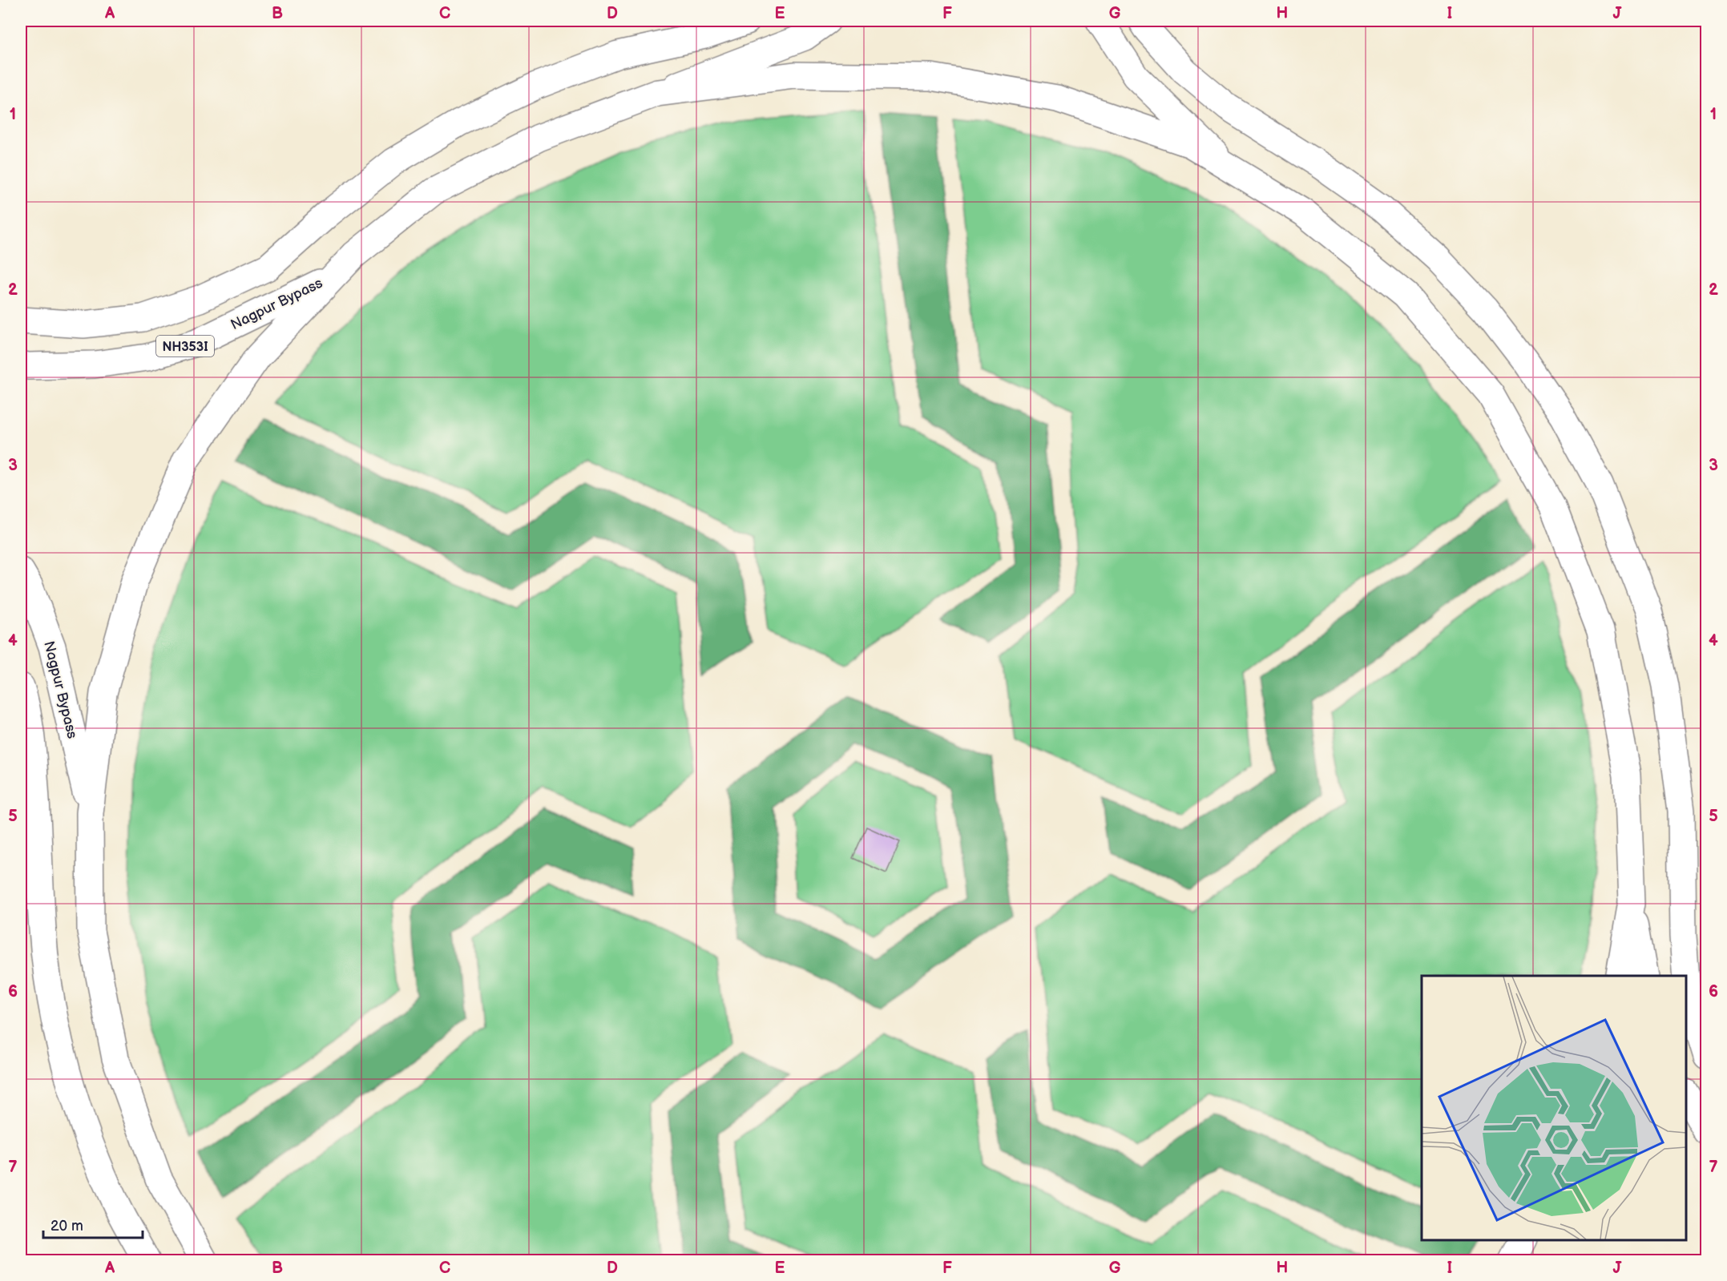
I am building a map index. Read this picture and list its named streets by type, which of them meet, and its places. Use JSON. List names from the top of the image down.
{
  "streets": {
    "main road": ["Nagpur Bypass", "NH353I"]
  },
  "scale_bar": "20 m",
  "grid": {
    "columns": [
      "A",
      "B",
      "C",
      "D",
      "E",
      "F",
      "G",
      "H",
      "I",
      "J"
    ],
    "rows": [
      "1",
      "2",
      "3",
      "4",
      "5",
      "6",
      "7"
    ]
  }
}
